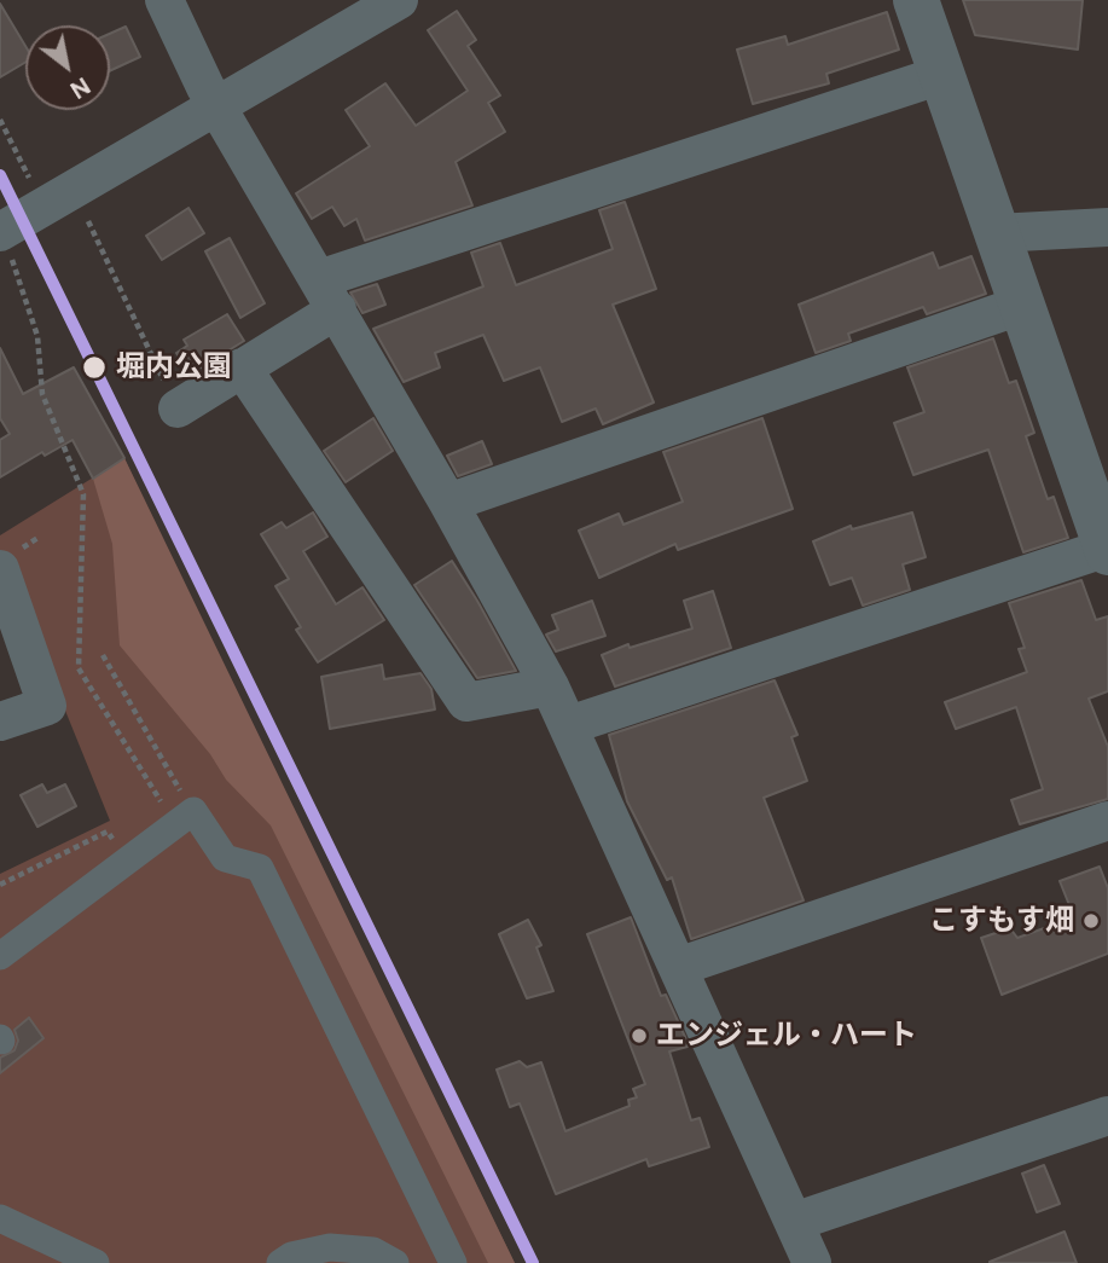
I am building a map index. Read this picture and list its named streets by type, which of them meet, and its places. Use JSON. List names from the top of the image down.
{
  "places": ["堀内公園", "こすもす畑", "エンジェル・ハート"],
  "north": "bottom right"
}
